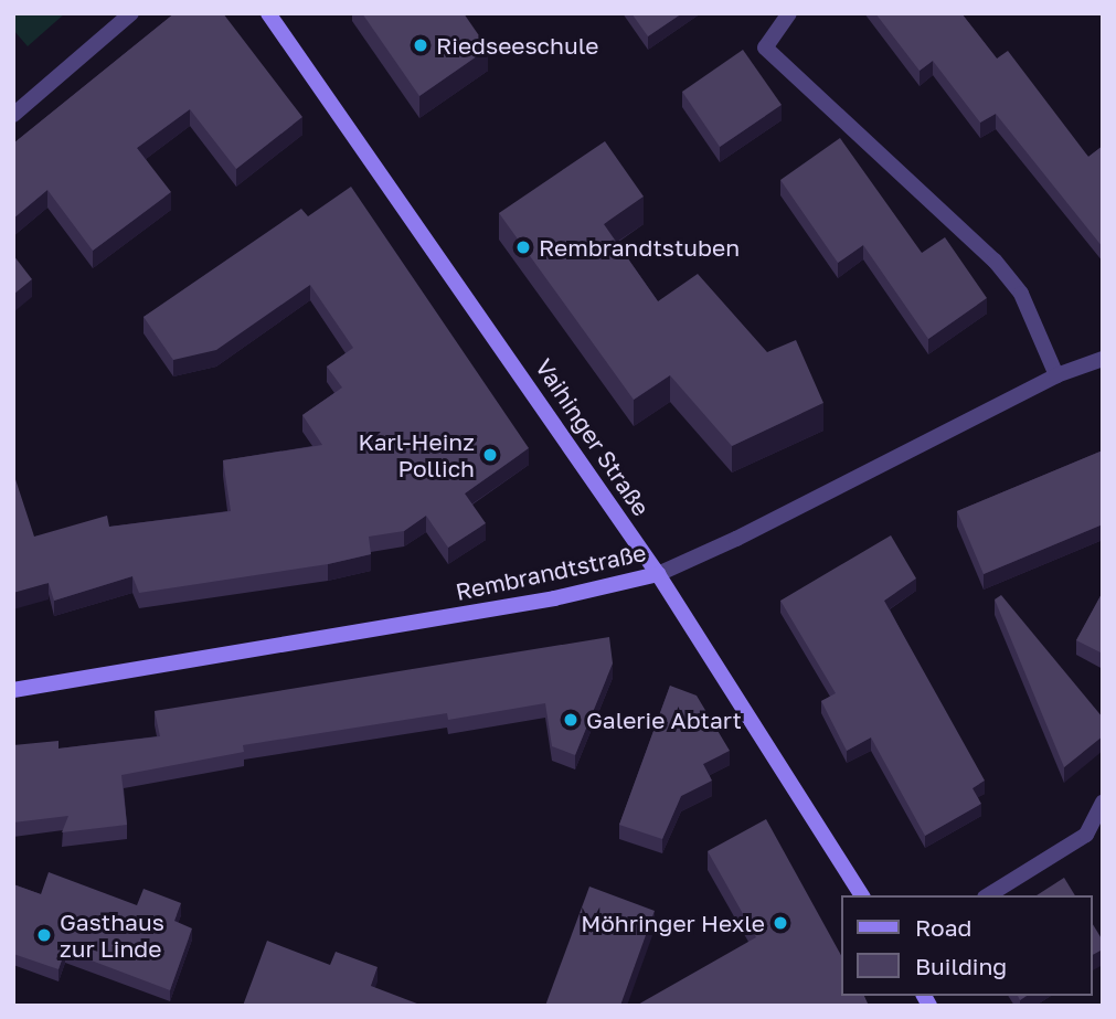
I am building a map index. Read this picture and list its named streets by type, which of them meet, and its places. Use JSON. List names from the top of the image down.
{
  "streets": {
    "main road": ["Vaihinger Straße", "Rembrandtstraße"]
  },
  "crossings": [
    ["Vaihinger Straße", "Rembrandtstraße"]
  ],
  "places": [
    "Riedseeschule",
    "Rembrandtstuben",
    "Karl-Heinz Pollich",
    "Galerie Abtart",
    "Möhringer Hexle",
    "Gasthaus zur Linde"
  ],
  "legend": ["Road", "Building"]
}
